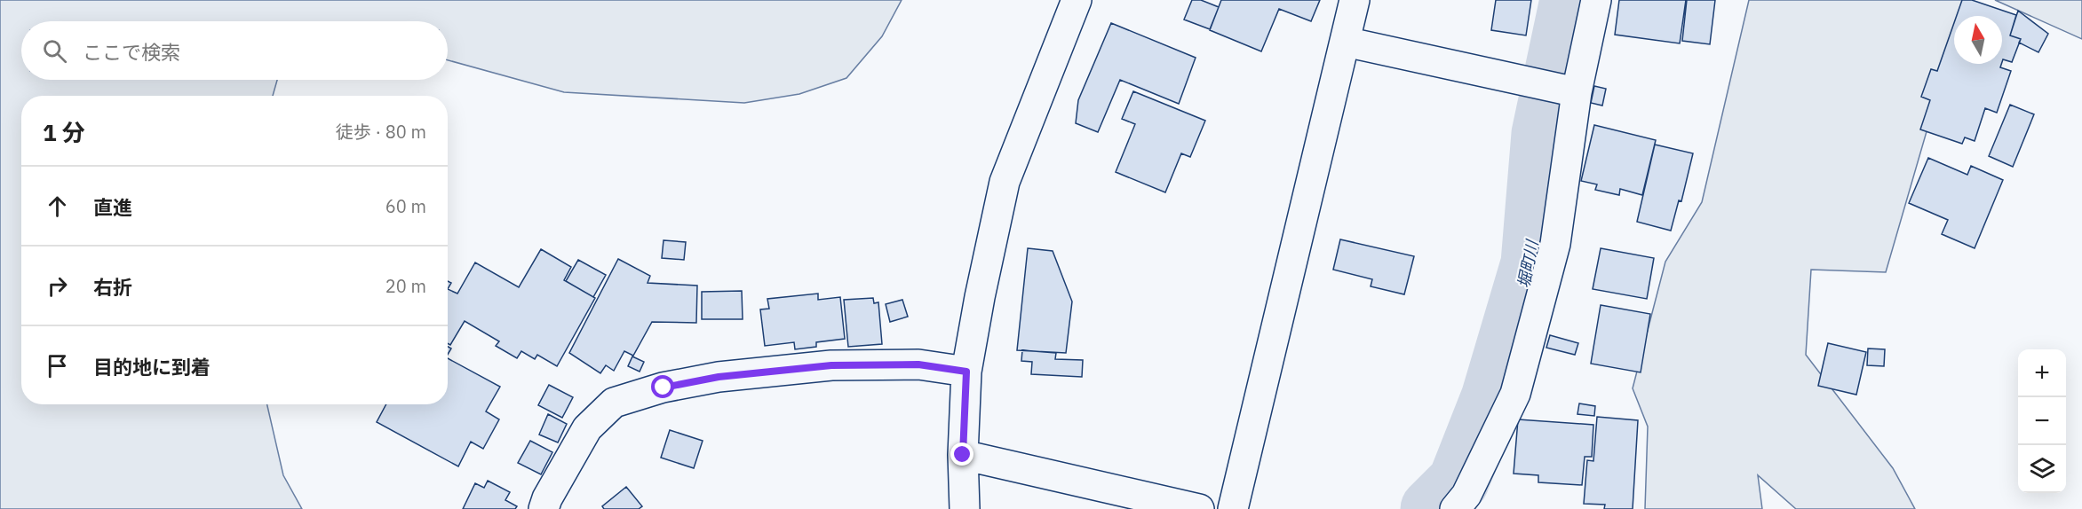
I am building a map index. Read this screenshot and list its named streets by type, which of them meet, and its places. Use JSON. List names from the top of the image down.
{
  "water": ["堀町川"],
  "north": "top",
  "page": {
    "search": "ここで検索",
    "heading": ["1 分", "徒歩 · 80 m"],
    "list": [
      ["直進", "60 m"],
      ["右折", "20 m"],
      "目的地に到着"
    ],
    "map_buttons": ["+", "−"]
  }
}
